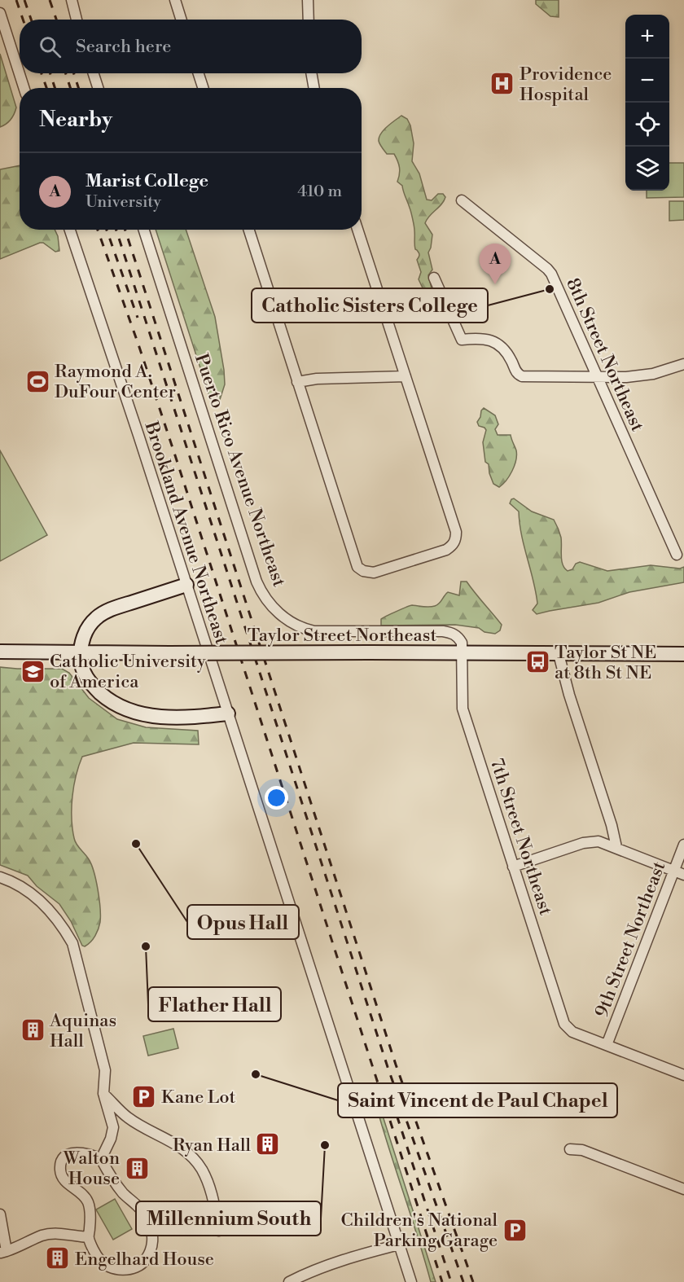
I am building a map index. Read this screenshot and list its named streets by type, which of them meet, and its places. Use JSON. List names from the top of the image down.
{
  "streets": {
    "main road": ["Taylor Street Northeast"],
    "street": [
      "8th Street Northeast",
      "Puerto Rico Avenue Northeast",
      "Brookland Avenue Northeast",
      "7th Street Northeast",
      "9th Street Northeast"
    ]
  },
  "crossings": [
    ["Puerto Rico Avenue Northeast", "Taylor Street Northeast"],
    ["Puerto Rico Avenue Northeast", "7th Street Northeast"],
    ["Taylor Street Northeast", "7th Street Northeast"],
    ["7th Street Northeast", "9th Street Northeast"]
  ],
  "places": {
    "hospital": ["Providence Hospital"],
    "other": [
      "Catholic Sisters College",
      "Opus Hall",
      "Flather Hall",
      "Saint Vincent de Paul Chapel",
      "Millennium South"
    ],
    "sports": ["Raymond A. DuFour Center"],
    "bus stop": ["Taylor St NE at 8th St NE"],
    "school or university": ["Catholic University of America"],
    "building": [
      "Aquinas Hall",
      "Ryan Hall",
      "Walton House",
      "Engelhard House"
    ],
    "parking": ["Kane Lot", "Children's National Parking Garage"]
  },
  "page": {
    "map_buttons": ["+", "−"],
    "search": "Search here",
    "heading": "Nearby",
    "list": [
      {
        "mark": "A",
        "name": "Marist College",
        "note": "University",
        "value": "410 m"
      }
    ],
    "pins": "A"
  }
}
